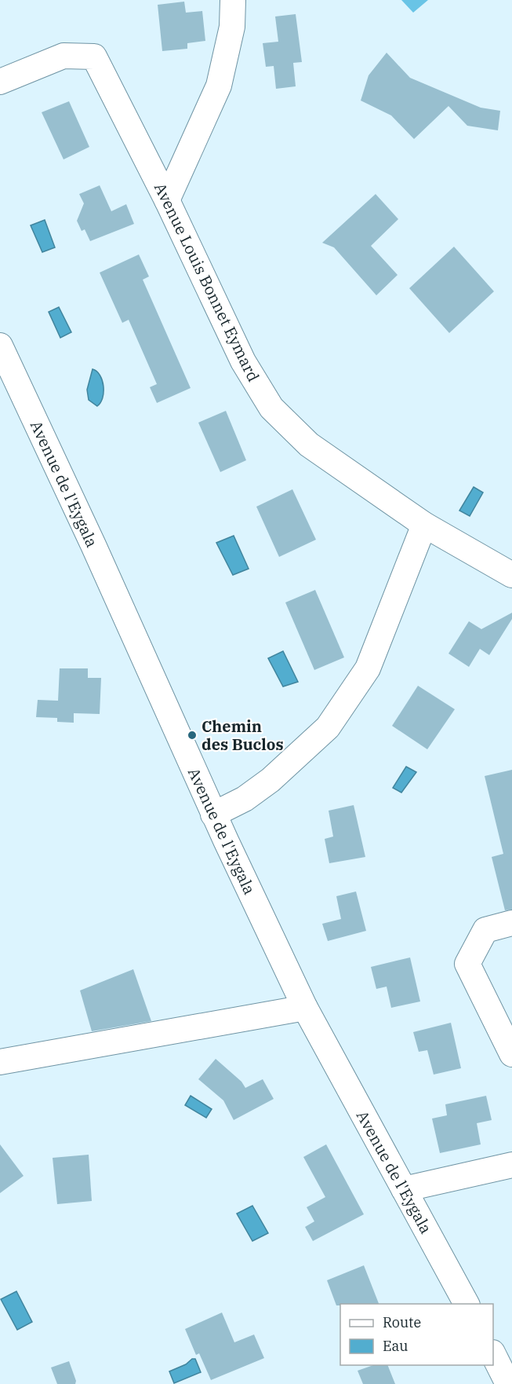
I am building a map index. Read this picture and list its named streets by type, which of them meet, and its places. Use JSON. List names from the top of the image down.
{
  "streets": {
    "street": ["Avenue Louis Bonnet Eymard", "Avenue de l'Eygala"]
  },
  "places": ["Chemin des Buclos"],
  "legend": ["Route", "Eau"]
}
